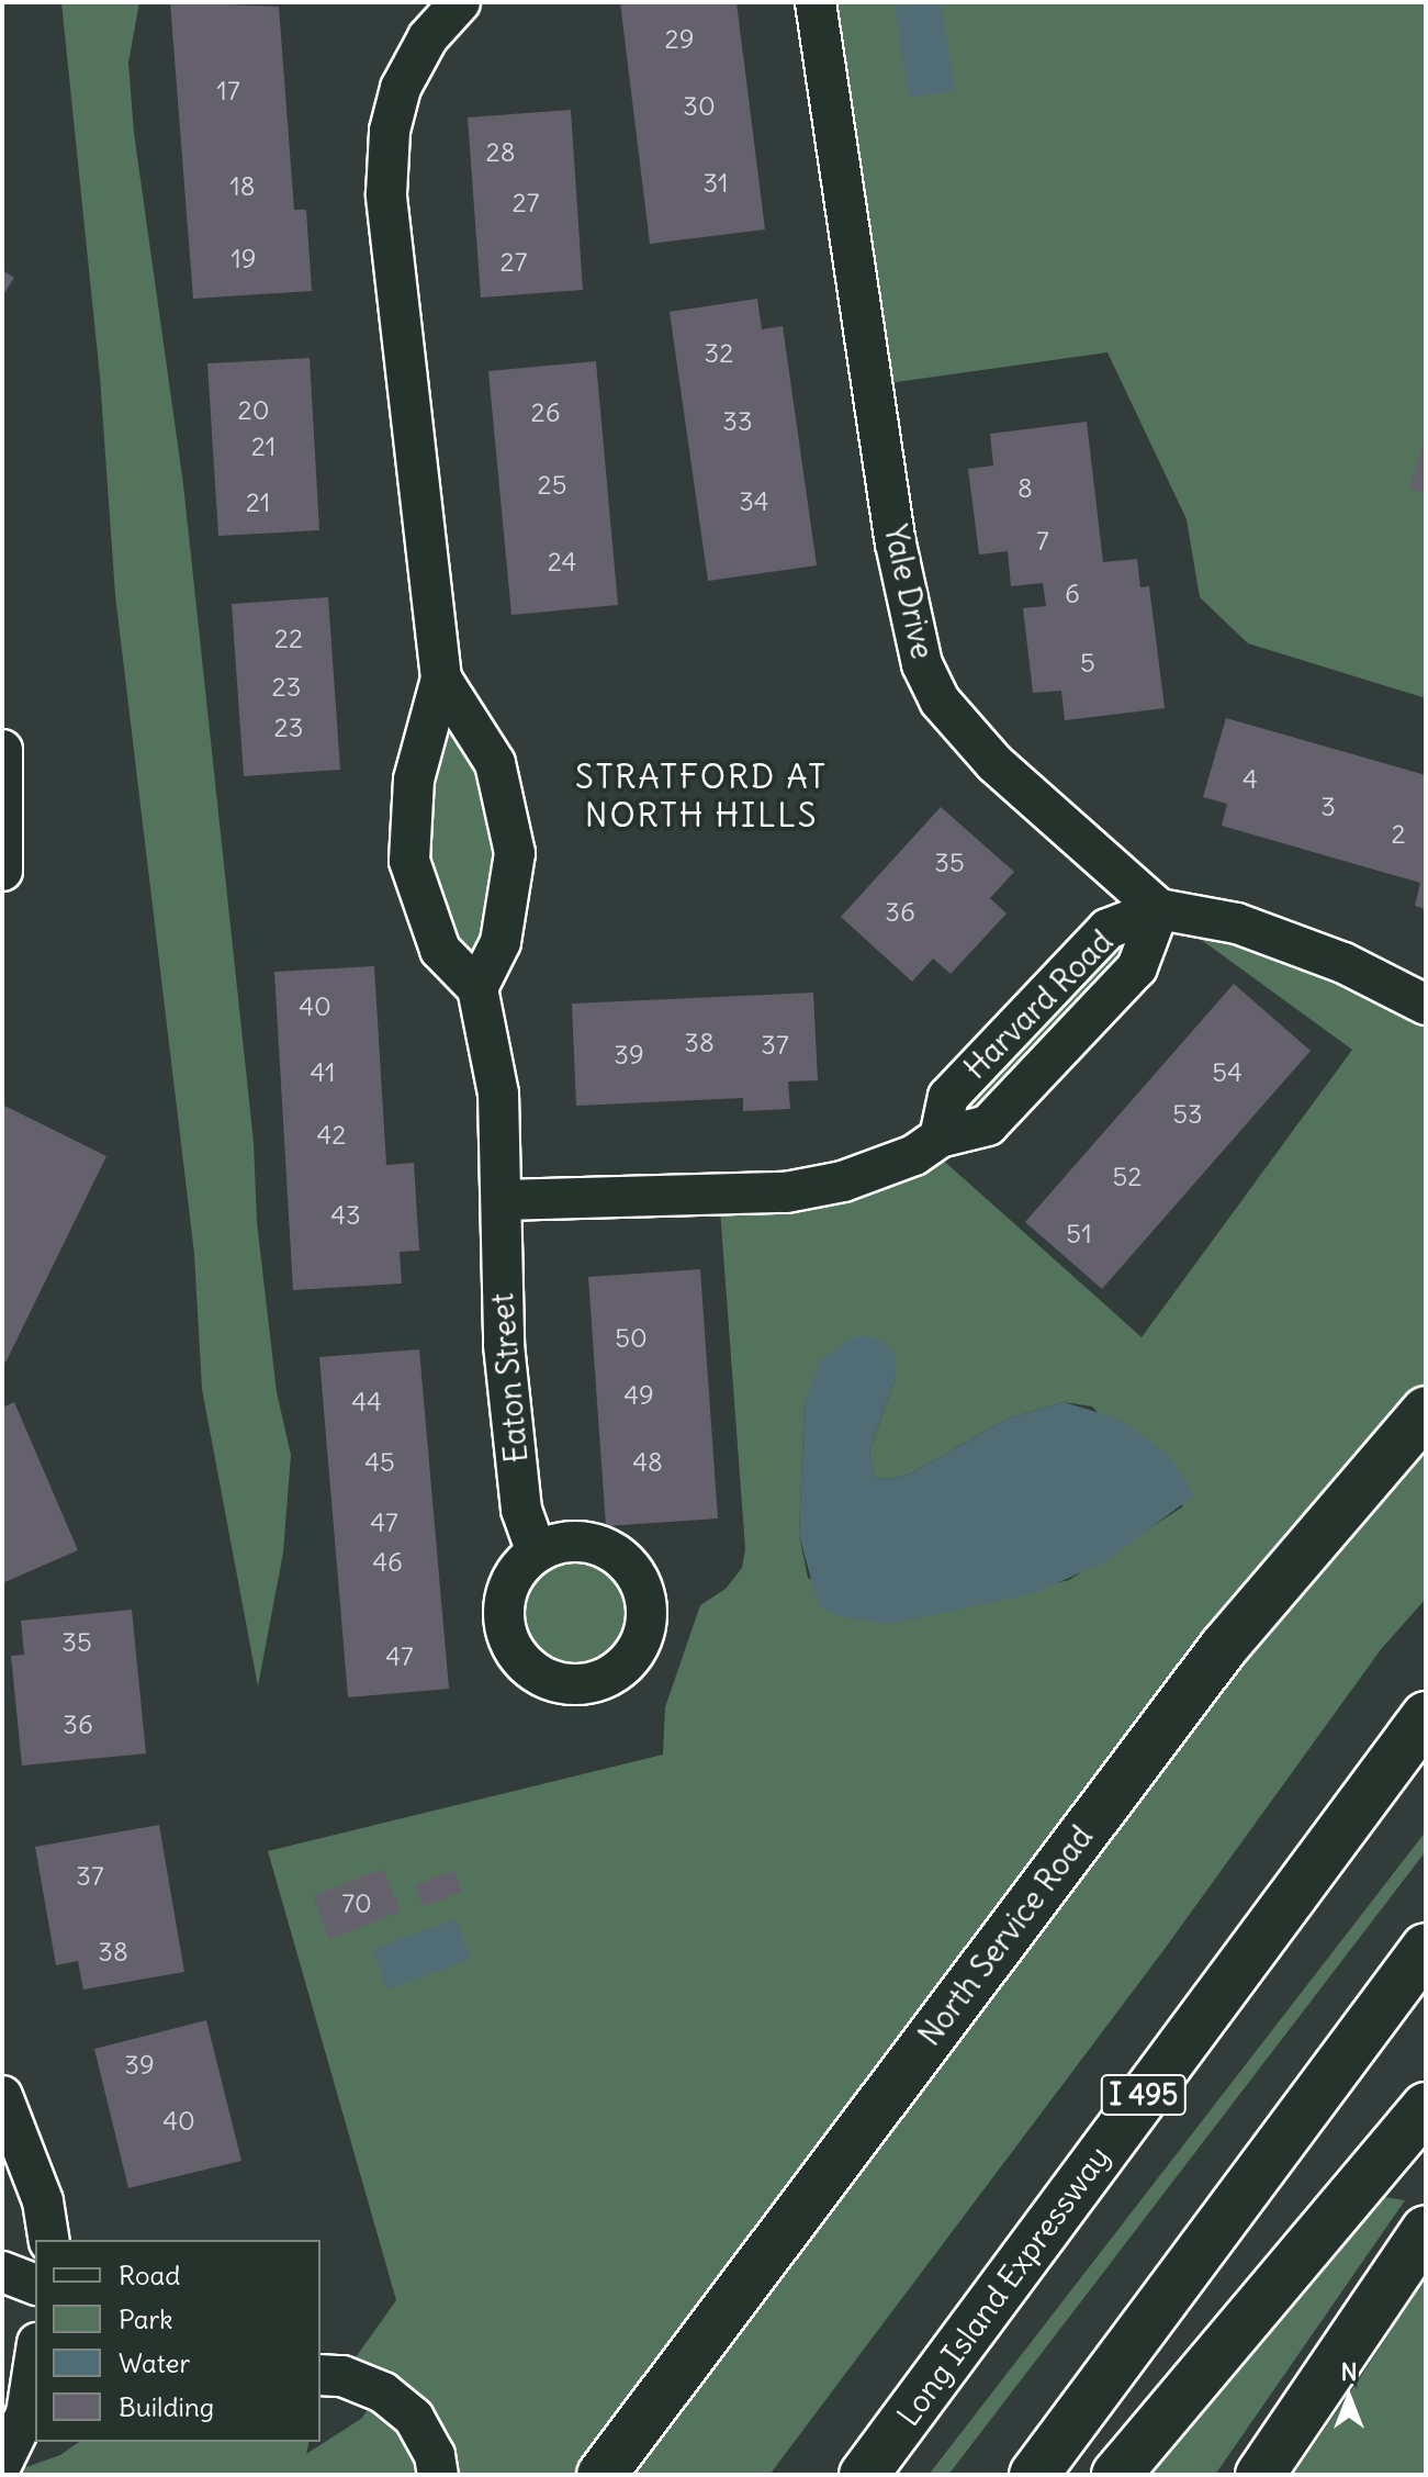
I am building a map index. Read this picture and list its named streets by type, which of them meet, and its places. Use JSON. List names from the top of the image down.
{
  "streets": {
    "main road": ["North Service Road", "I 495", "Long Island Expressway"],
    "street": ["Yale Drive", "Harvard Road", "Eaton Street"]
  },
  "crossings": [
    ["Yale Drive", "Harvard Road"],
    ["Harvard Road", "Eaton Street"]
  ],
  "districts": ["STRATFORD AT NORTH HILLS"],
  "house_numbers": [
    "29",
    "17",
    "30",
    "28",
    "31",
    "18",
    "27",
    "19",
    "27",
    "32",
    "20",
    "26",
    "33",
    "21",
    "25",
    "8",
    "34",
    "21",
    "7",
    "24",
    "6",
    "22",
    "5",
    "23",
    "23",
    "4",
    "3",
    "2",
    "35",
    "36",
    "40",
    "38",
    "37",
    "39",
    "41",
    "54",
    "53",
    "42",
    "52",
    "43",
    "51",
    "50",
    "49",
    "44",
    "45",
    "48",
    "47",
    "46",
    "35",
    "47",
    "36",
    "37",
    "70",
    "38",
    "39",
    "40"
  ],
  "legend": [
    "Road",
    "Park",
    "Water",
    "Building"
  ],
  "north": "top"
}
